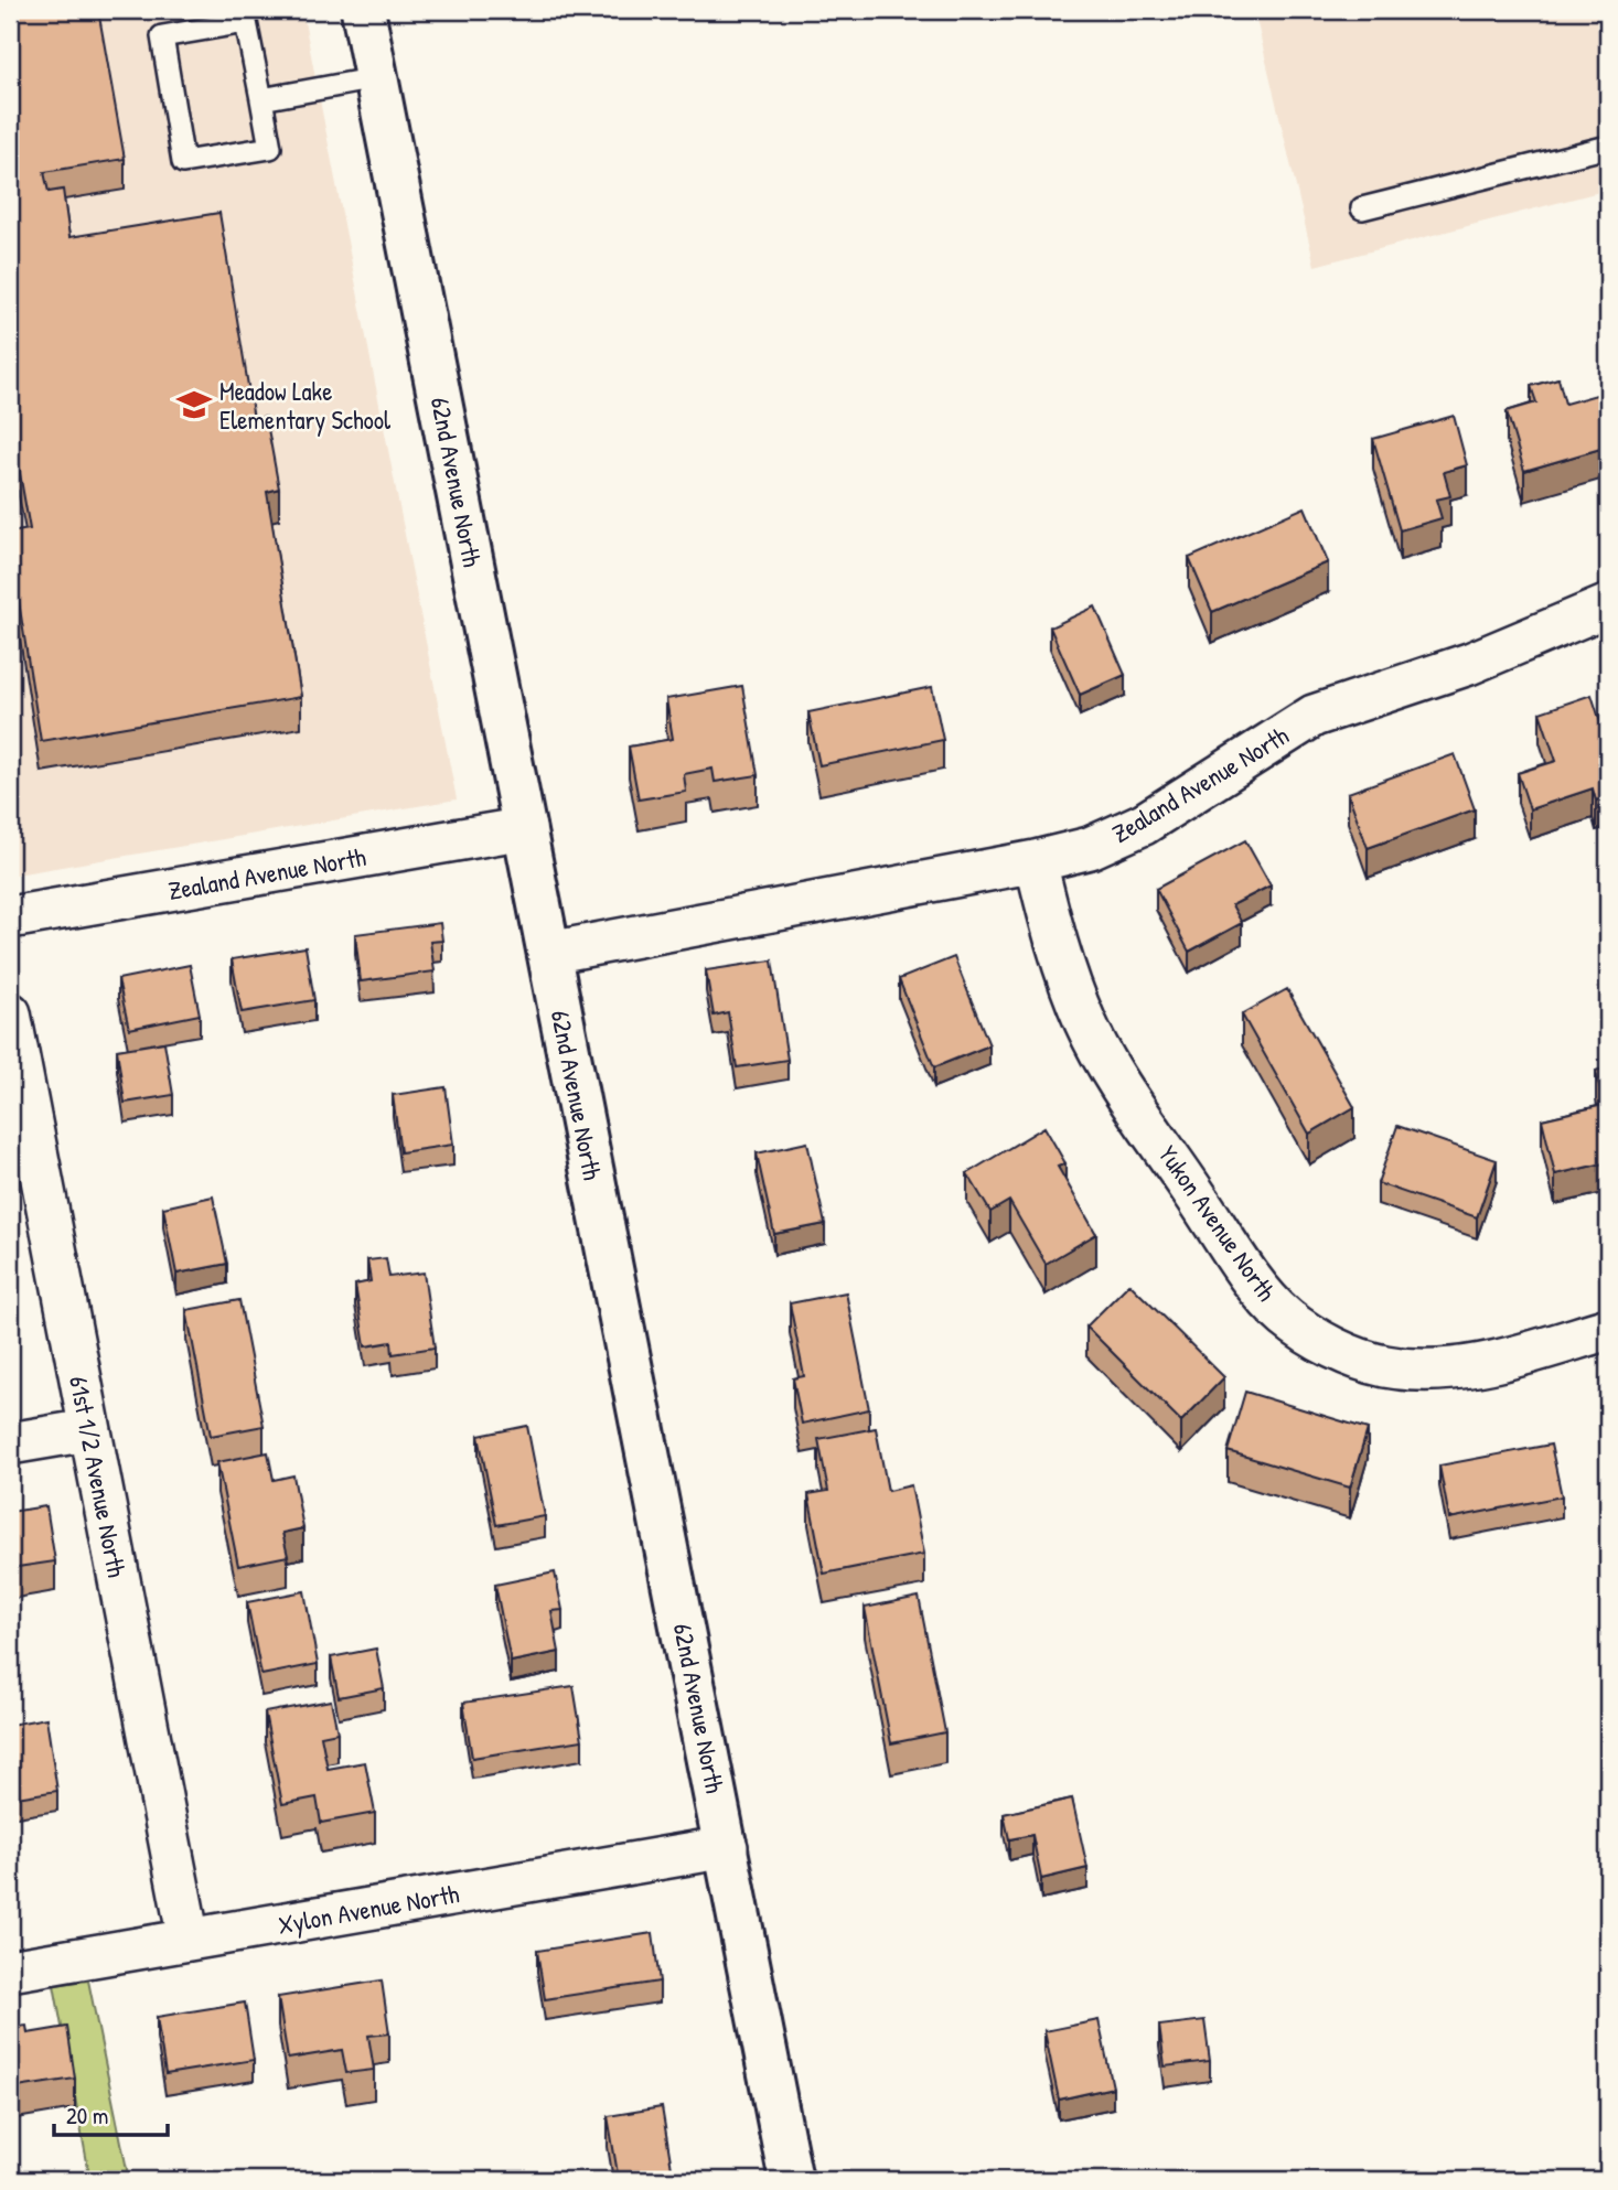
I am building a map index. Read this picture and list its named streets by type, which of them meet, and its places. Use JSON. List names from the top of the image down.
{
  "streets": {
    "street": [
      "62nd Avenue North",
      "Zealand Avenue North",
      "Yukon Avenue North",
      "61st 1/2 Avenue North",
      "Xylon Avenue North"
    ]
  },
  "crossings": [
    ["62nd Avenue North", "Zealand Avenue North"],
    ["62nd Avenue North", "Xylon Avenue North"],
    ["Zealand Avenue North", "Yukon Avenue North"],
    ["61st 1/2 Avenue North", "Xylon Avenue North"]
  ],
  "places": {
    "school or university": ["Meadow Lake Elementary School"]
  },
  "scale_bar": "20 m"
}
